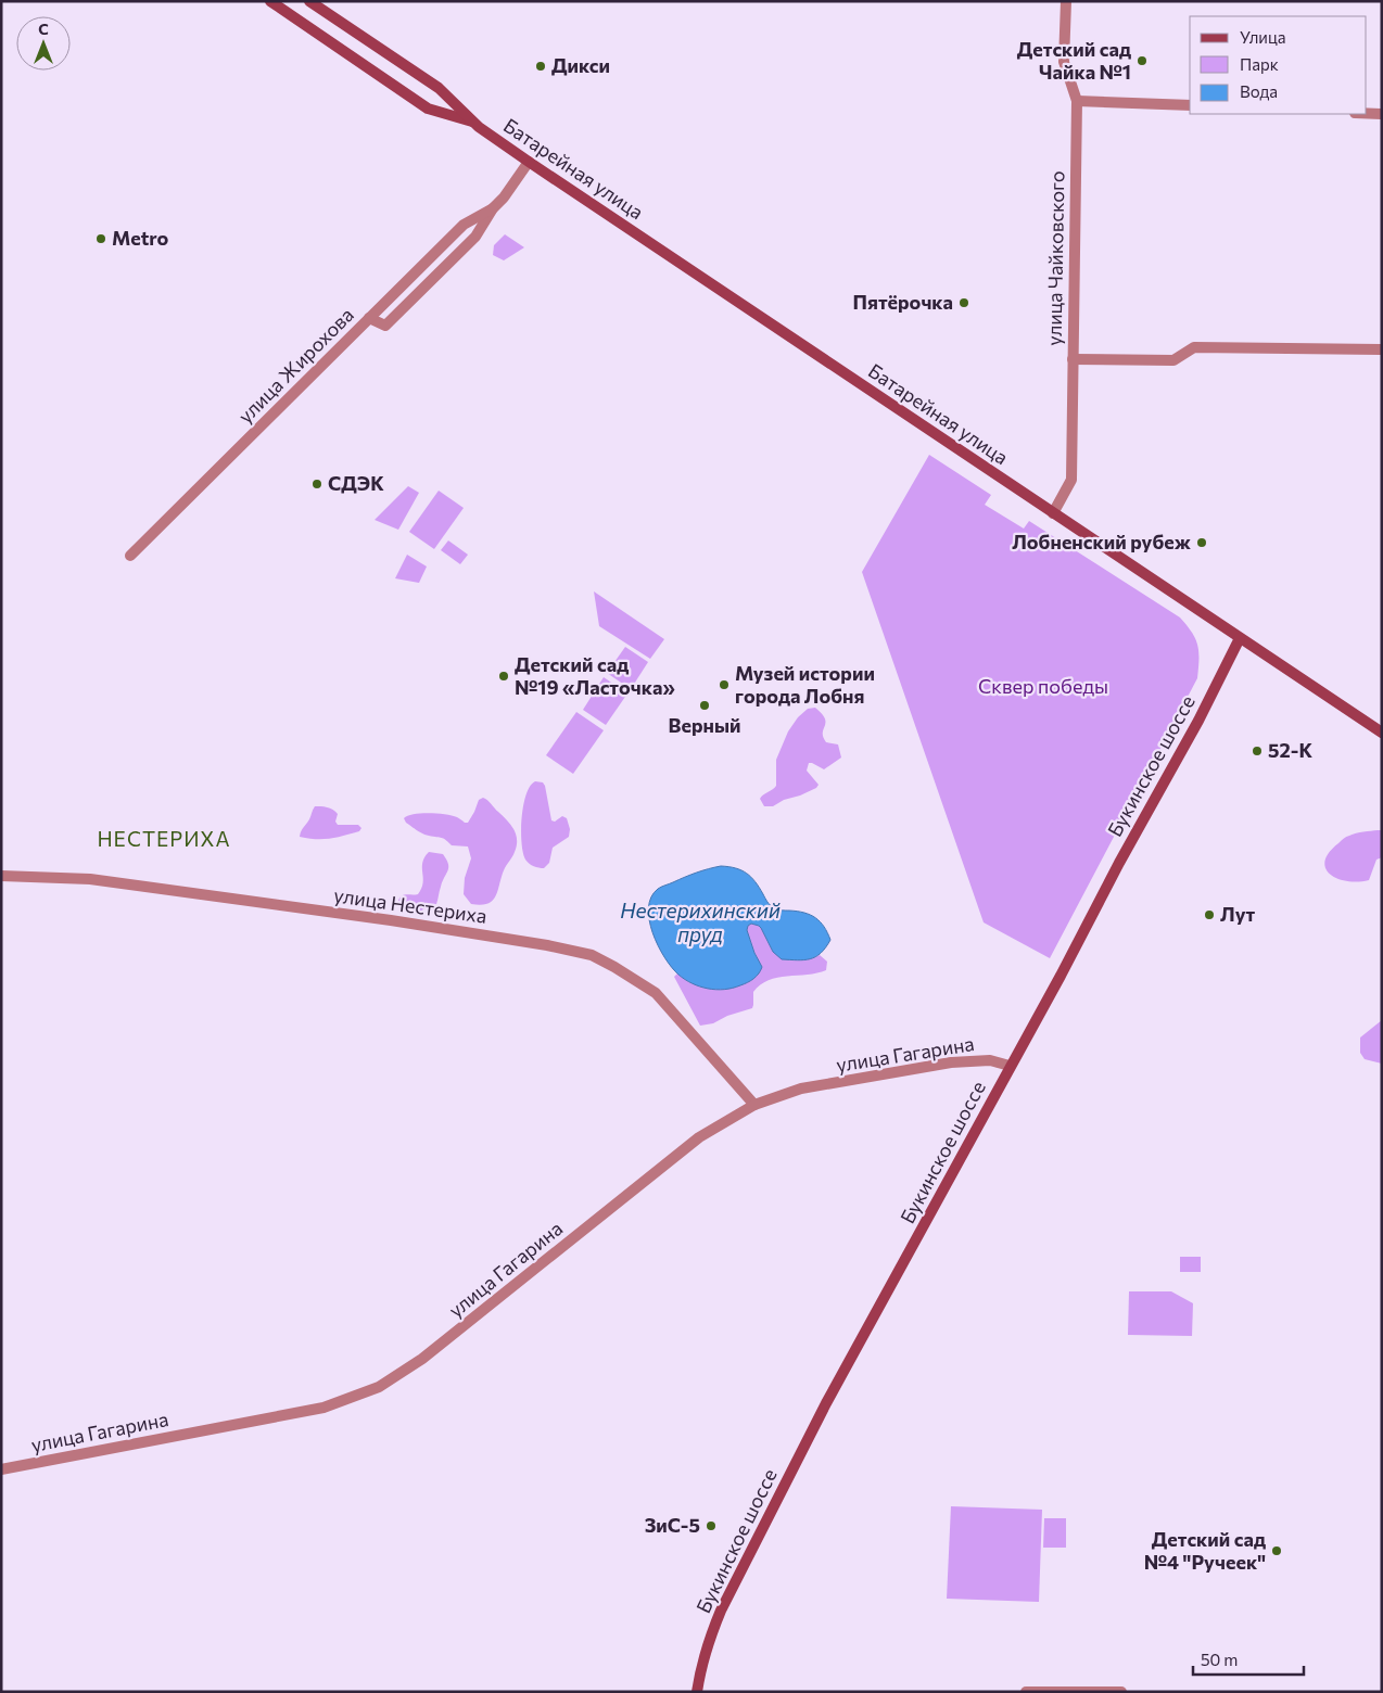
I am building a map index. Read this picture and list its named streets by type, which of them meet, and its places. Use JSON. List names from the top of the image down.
{
  "streets": {
    "main road": ["Батарейная улица", "Букинское шоссе"],
    "street": [
      "улица Чайковского",
      "улица Жирохова",
      "улица Нестериха",
      "улица Гагарина"
    ]
  },
  "crossings": [
    ["Батарейная улица", "улица Чайковского"],
    ["Батарейная улица", "улица Жирохова"],
    ["Батарейная улица", "Букинское шоссе"],
    ["Букинское шоссе", "улица Гагарина"],
    ["улица Нестериха", "улица Гагарина"]
  ],
  "districts": ["НЕСТЕРИХА"],
  "water": ["Нестерихинский пруд"],
  "parks": ["Сквер победы"],
  "places": [
    "Детский сад Чайка №1",
    "Дикси",
    "Metro",
    "Пятёрочка",
    "СДЭК",
    "Лобненский рубеж",
    "Детский сад №19 «Ласточка»",
    "Музей истории города Лобня",
    "Верный",
    "52-К",
    "Лут",
    "ЗиС-5",
    "Детский сад №4 \"Ручеек\""
  ],
  "legend": ["Улица", "Парк", "Вода"],
  "scale_bar": "50 m",
  "north": "top"
}
